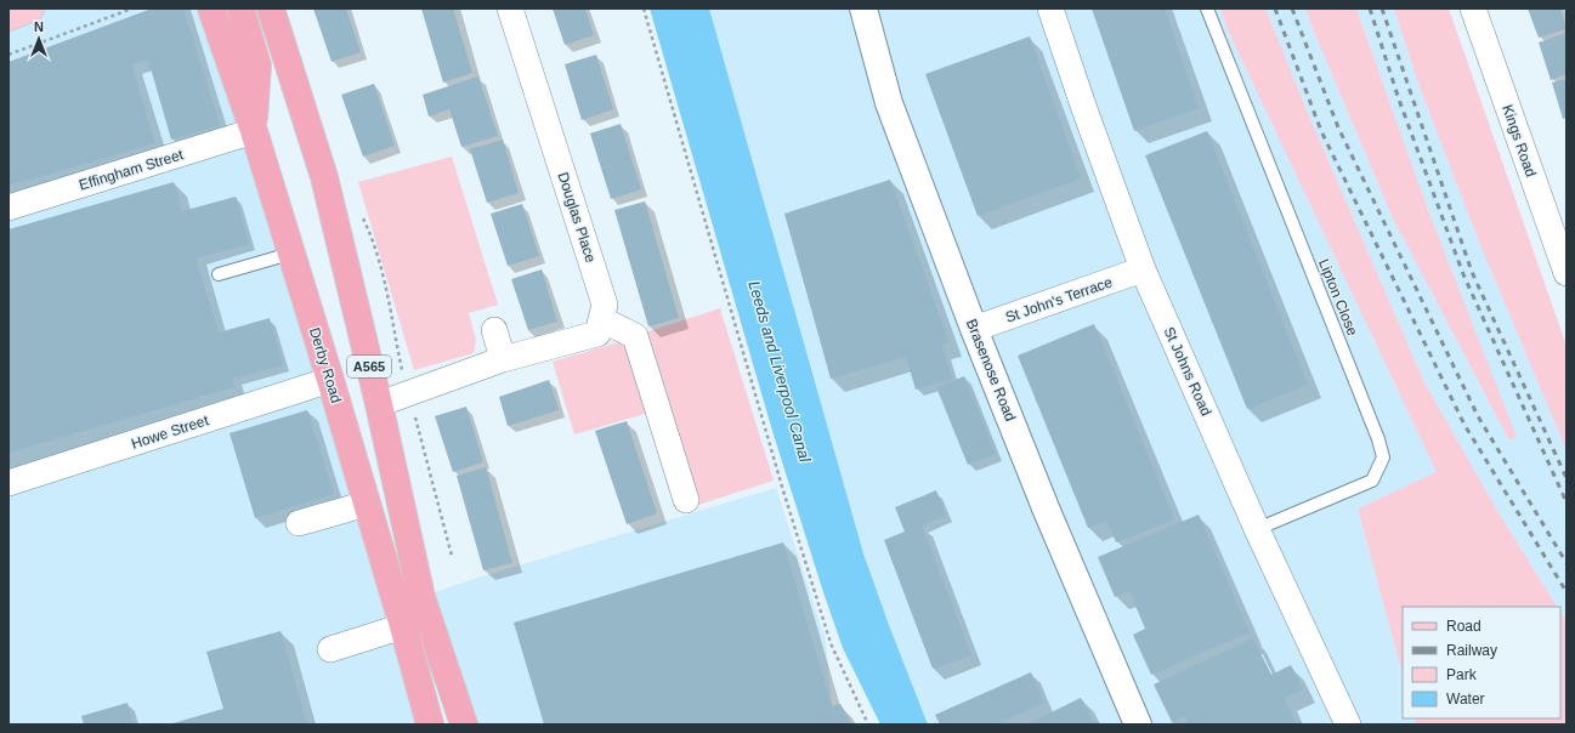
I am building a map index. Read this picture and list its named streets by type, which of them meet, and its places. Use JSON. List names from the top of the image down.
{
  "streets": {
    "highway": ["Derby Road", "A565"],
    "main road": ["Brasenose Road"],
    "street": [
      "Kings Road",
      "Effingham Street",
      "Douglas Place",
      "St John's Terrace",
      "St Johns Road",
      "Howe Street"
    ],
    "lane": ["Lipton Close"]
  },
  "crossings": [
    ["Effingham Street", "Derby Road"],
    ["Lipton Close", "St Johns Road"],
    ["St John's Terrace", "Brasenose Road"],
    ["St John's Terrace", "St Johns Road"],
    ["Derby Road", "Howe Street"]
  ],
  "water": ["Leeds and Liverpool Canal"],
  "legend": [
    "Road",
    "Railway",
    "Park",
    "Water"
  ],
  "north": "top"
}
